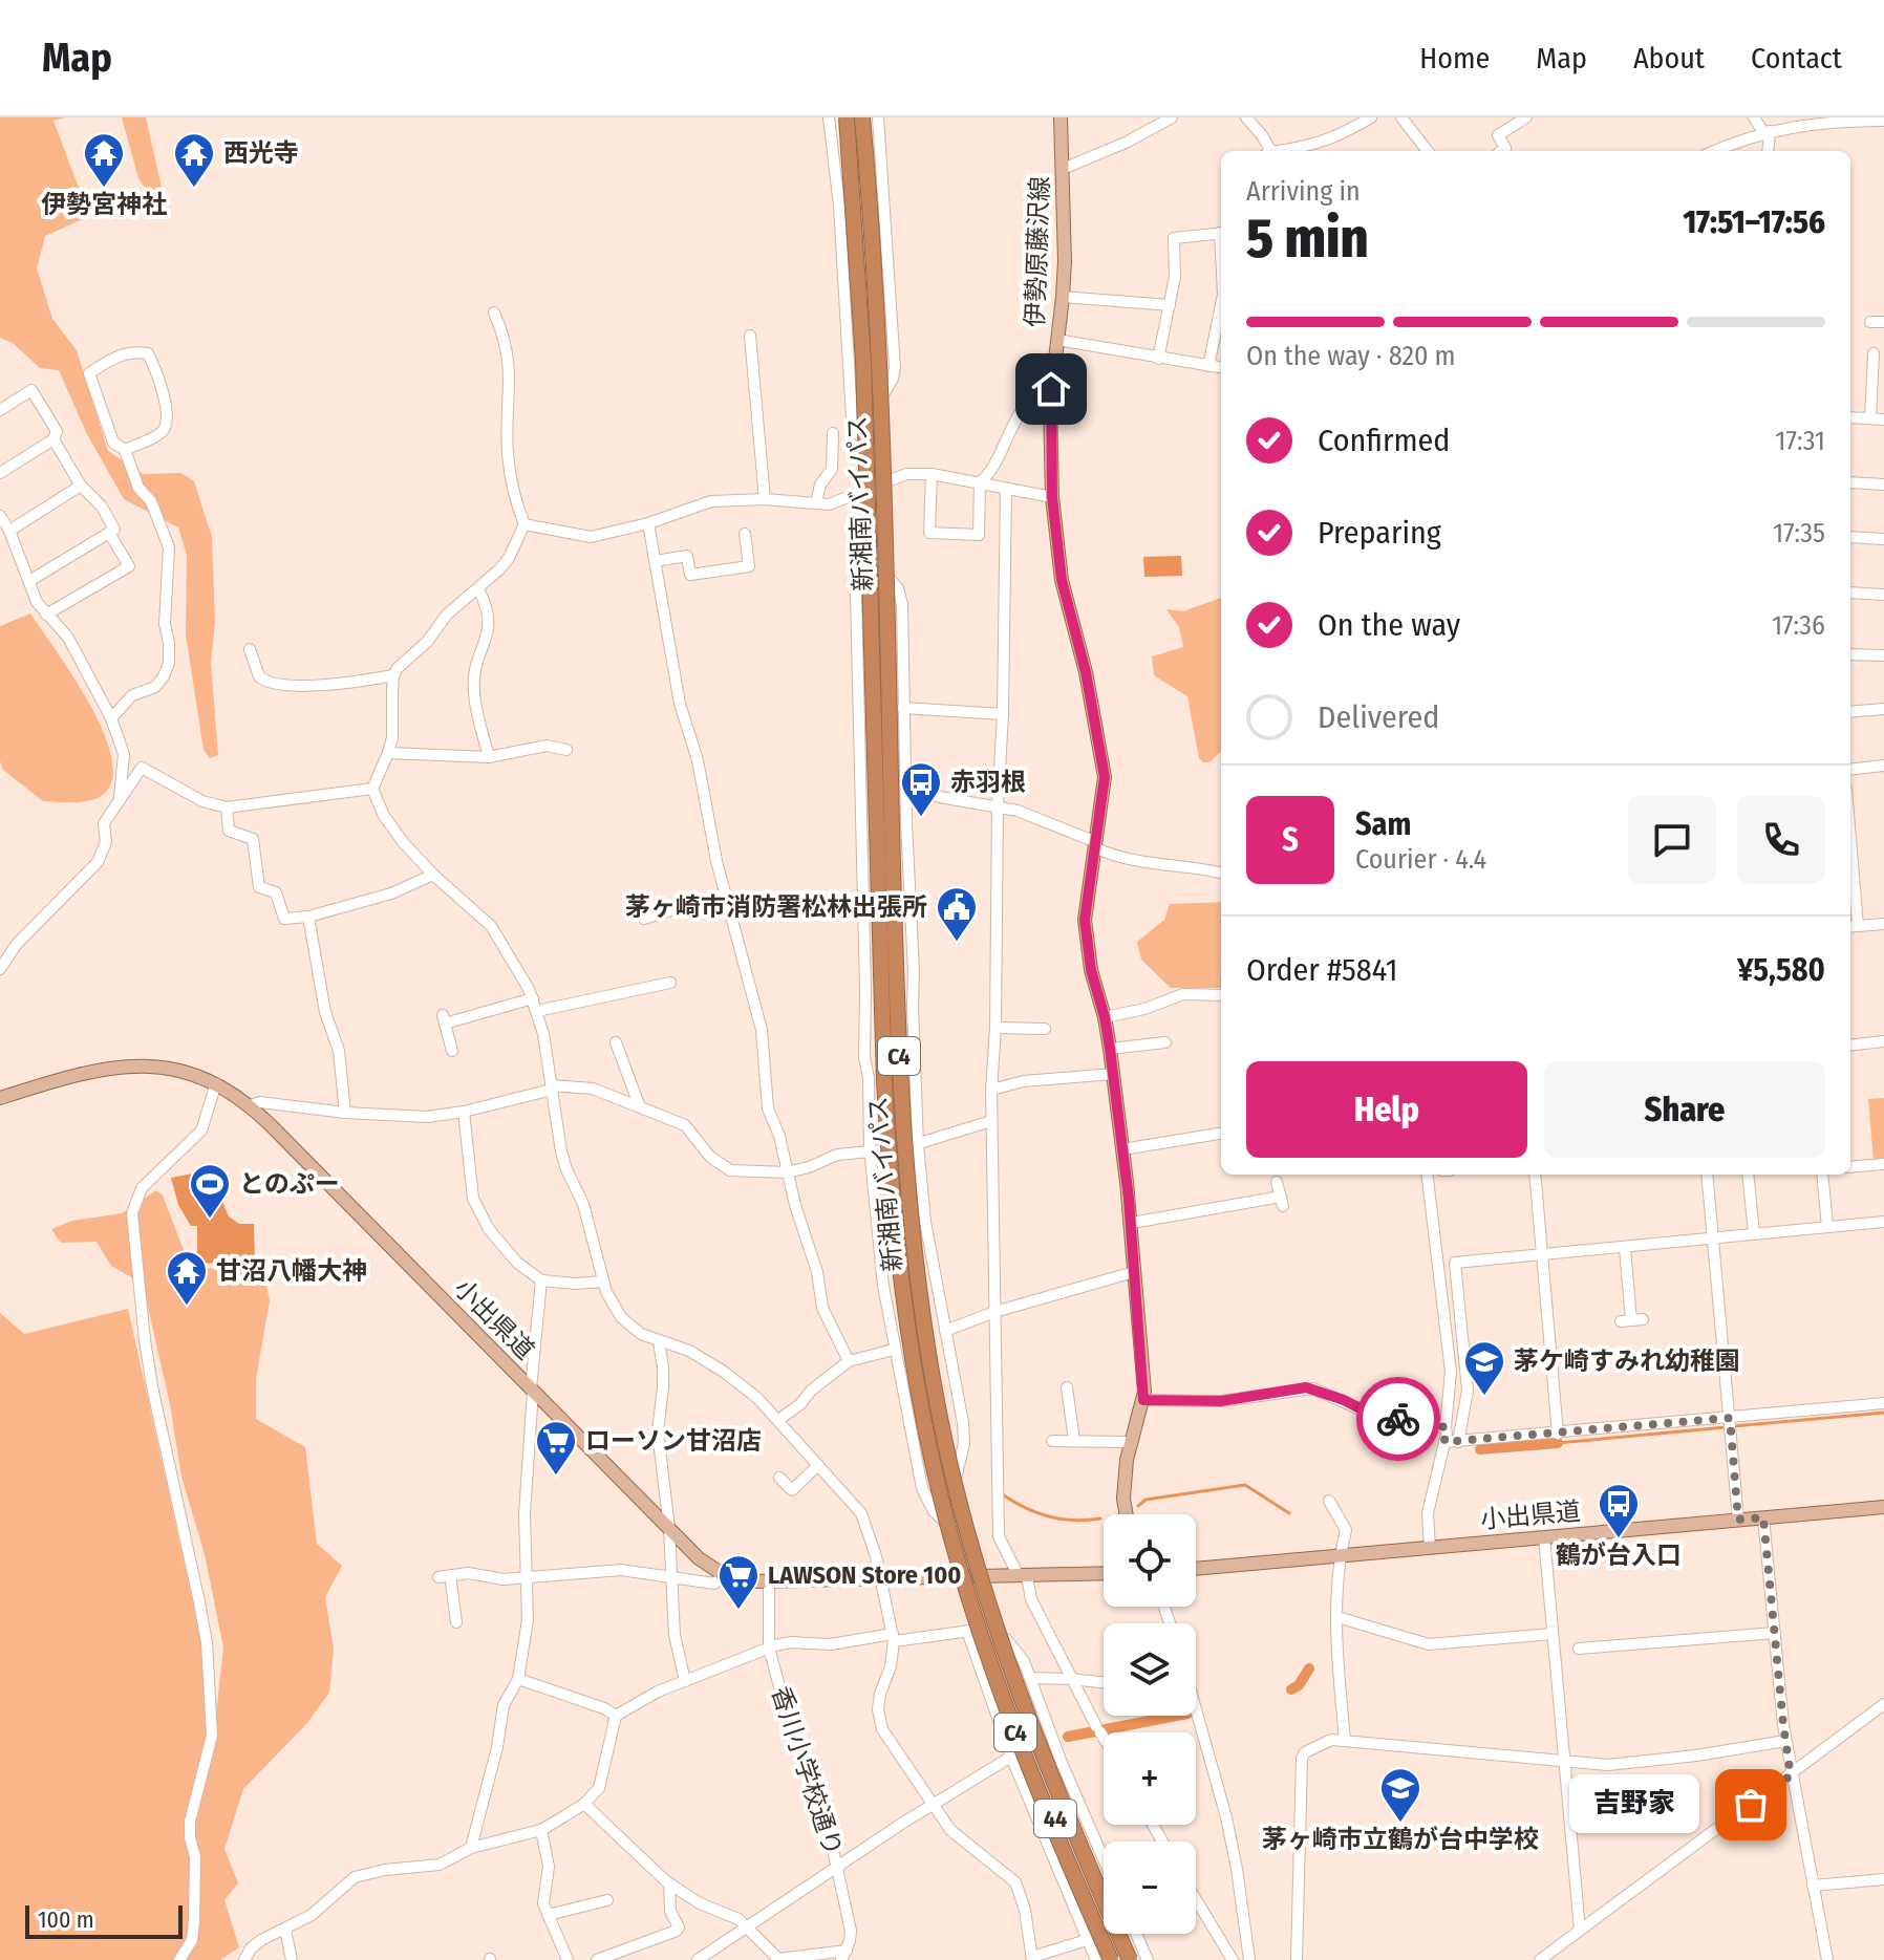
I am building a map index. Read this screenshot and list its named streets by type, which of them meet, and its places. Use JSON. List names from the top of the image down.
{
  "streets": {
    "highway": ["新湘南バイパス", "C4"],
    "main road": ["伊勢原藤沢線", "小出県道", "44"],
    "street": ["香川小学校通り"]
  },
  "crossings": [
    ["新湘南バイパス", "44"]
  ],
  "places": {
    "temple": ["伊勢宮神社", "西光寺", "甘沼八幡大神"],
    "bus stop": ["赤羽根", "鶴が台入口"],
    "public building": ["茅ヶ崎市消防署松林出張所"],
    "sports": ["とのぷー"],
    "school or university": ["茅ケ崎すみれ幼稚園", "茅ヶ崎市立鶴が台中学校"],
    "supermarket": ["ローソン甘沼店", "LAWSON Store 100"],
    "other": ["吉野家"]
  },
  "scale_bar": "100 m",
  "page": {
    "header": "Map",
    "nav": [
      "Home",
      "Map",
      "About",
      "Contact"
    ],
    "heading": ["5 min", "Arriving in", "17:51–17:56"],
    "panel": [
      "Sam",
      "Courier · 4.4",
      "Order #5841",
      "¥5,580"
    ],
    "bar": "On the way · 820 m",
    "list": [
      ["Confirmed", "17:31"],
      ["Preparing", "17:35"],
      ["On the way", "17:36"],
      "Delivered"
    ],
    "round": "S",
    "buttons": ["Help", "Share"],
    "map_buttons": ["+", "−"],
    "bubble": "吉野家",
    "scale": "100 m"
  }
}
